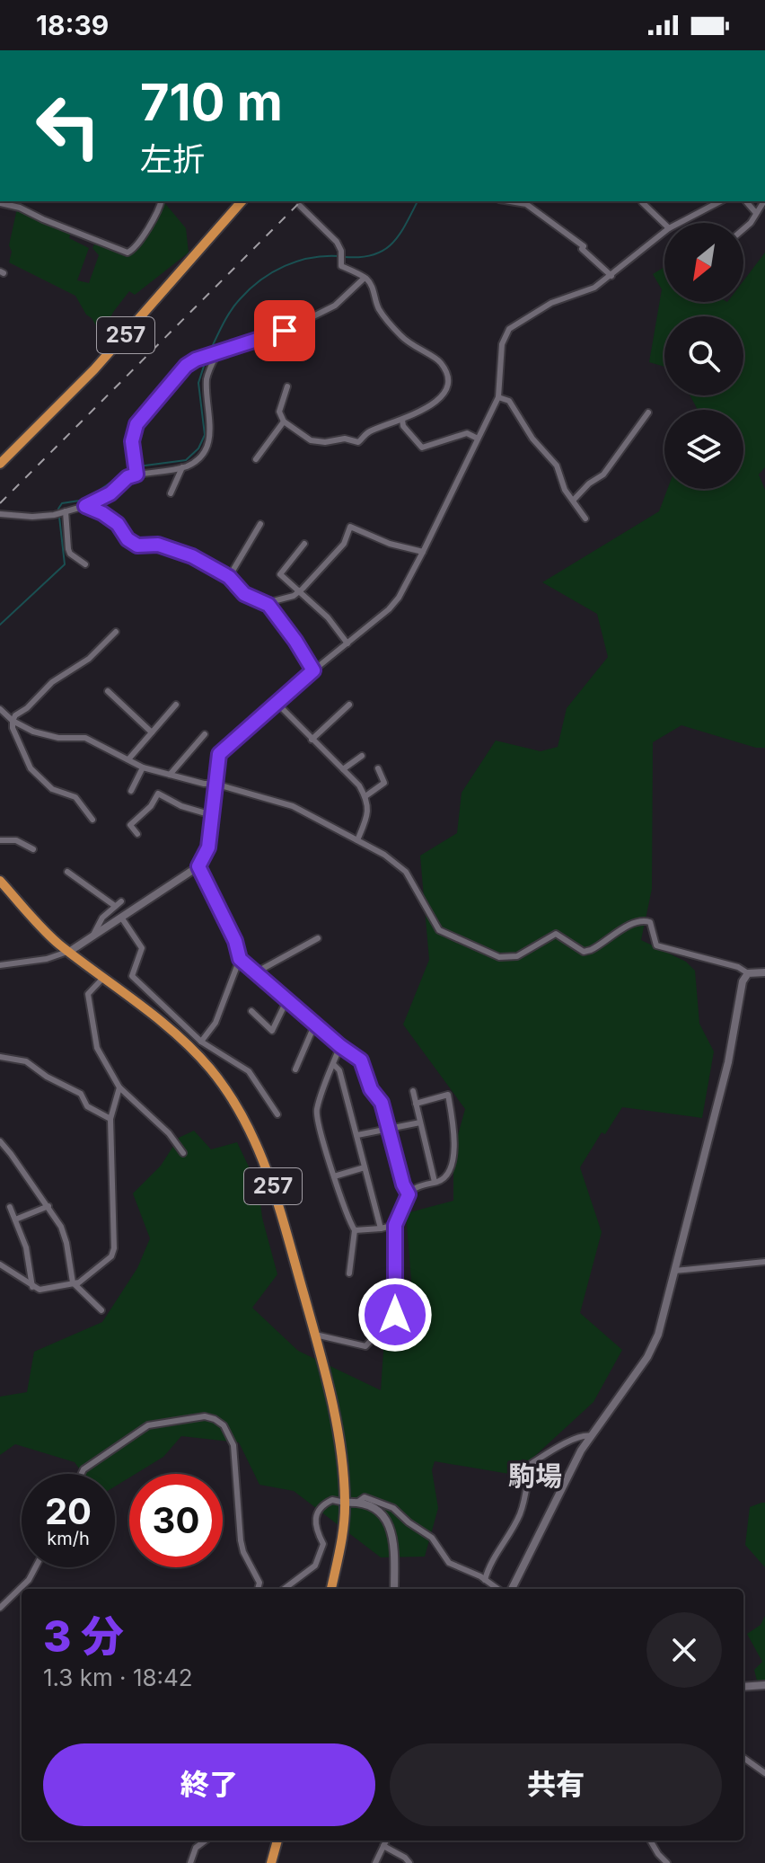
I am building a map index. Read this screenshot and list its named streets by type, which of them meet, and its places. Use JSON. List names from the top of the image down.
{
  "streets": {
    "highway": ["257"]
  },
  "districts": ["駒場"],
  "north": "bottom left",
  "page": {
    "status": "18:39",
    "turn": ["710 m", "左折"],
    "speed": "20 km/h",
    "limit": "30",
    "heading": ["3 分", "1.3 km · 18:42"],
    "buttons": ["終了", "共有"]
  }
}
